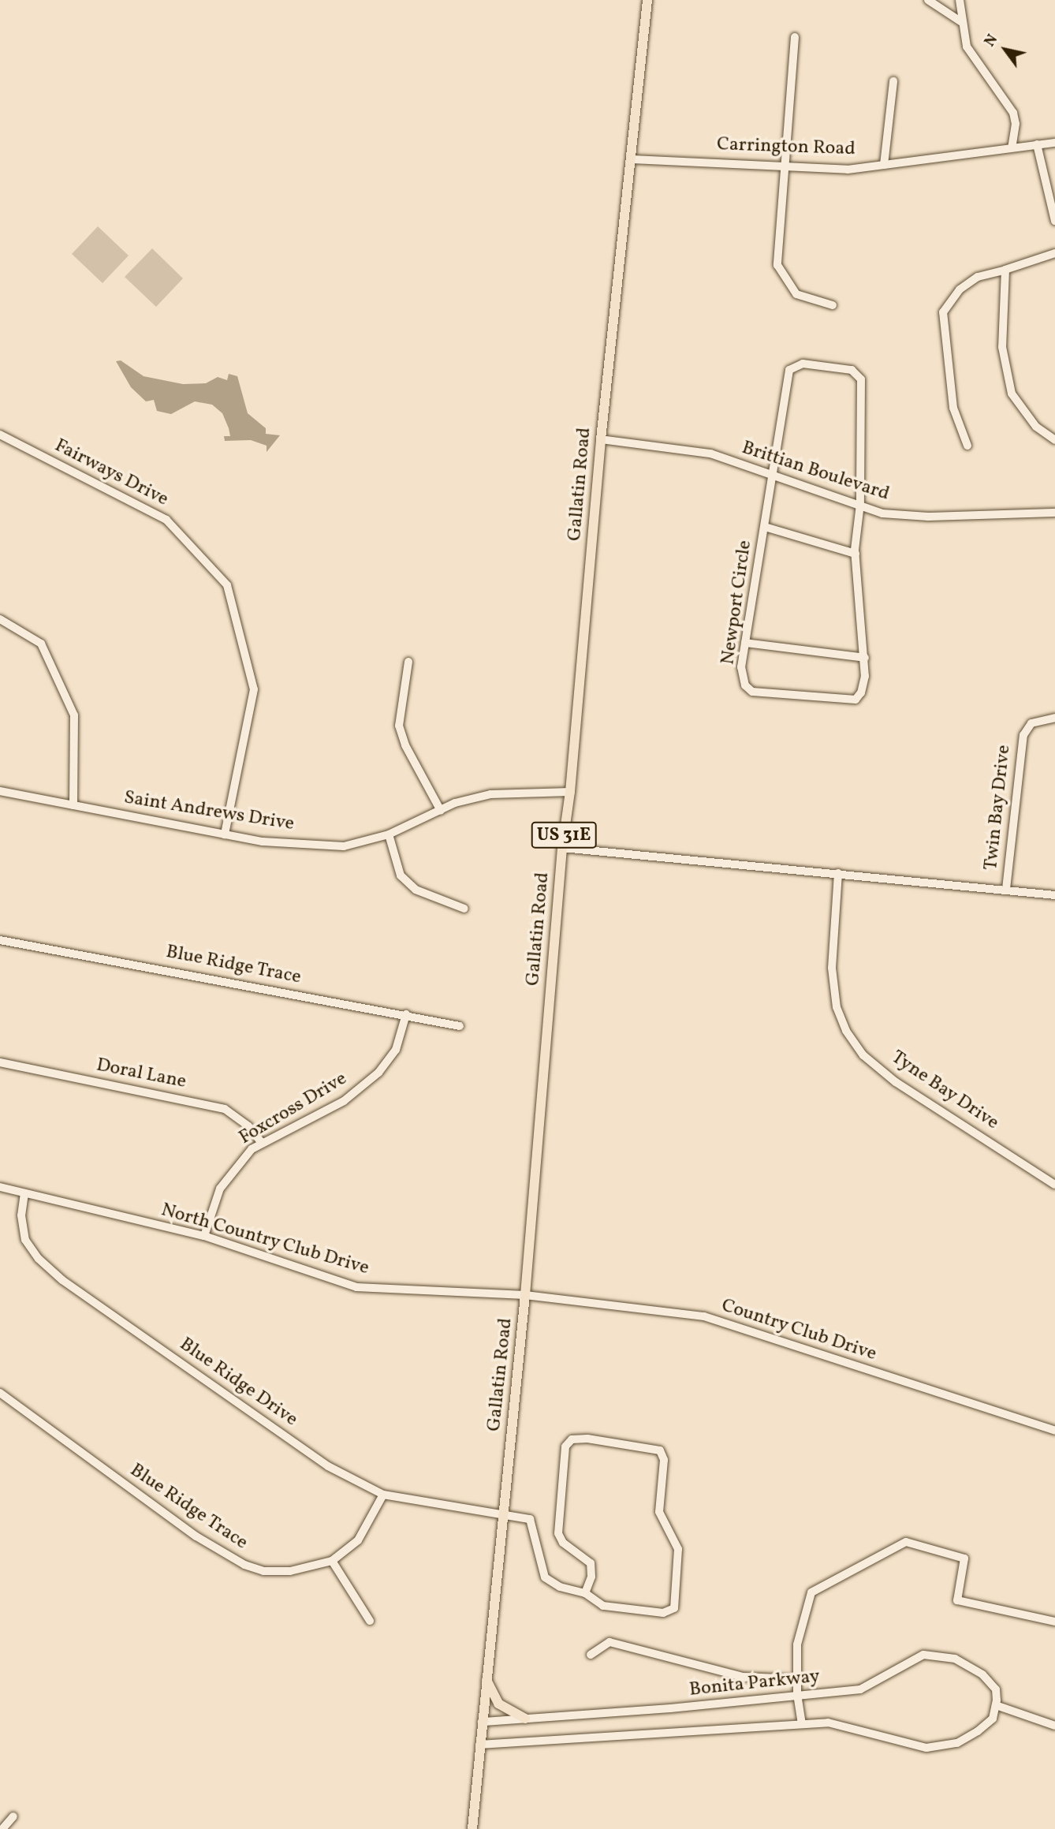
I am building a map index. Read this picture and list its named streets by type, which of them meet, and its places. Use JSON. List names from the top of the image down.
{
  "streets": {
    "main road": ["Gallatin Road", "US 31E"],
    "street": [
      "Carrington Road",
      "Brittian Boulevard",
      "Fairways Drive",
      "Newport Circle",
      "Twin Bay Drive",
      "Saint Andrews Drive",
      "Blue Ridge Trace",
      "Doral Lane",
      "Tyne Bay Drive",
      "Foxcross Drive",
      "North Country Club Drive",
      "Country Club Drive",
      "Blue Ridge Drive",
      "Bonita Parkway"
    ]
  },
  "crossings": [
    ["Carrington Road", "Gallatin Road"],
    ["Brittian Boulevard", "Gallatin Road"],
    ["Brittian Boulevard", "Newport Circle"],
    ["Fairways Drive", "Saint Andrews Drive"],
    ["Gallatin Road", "Saint Andrews Drive"],
    ["Gallatin Road", "North Country Club Drive"],
    ["Gallatin Road", "Country Club Drive"],
    ["Gallatin Road", "Blue Ridge Drive"],
    ["Gallatin Road", "Bonita Parkway"],
    ["Blue Ridge Trace", "Foxcross Drive"],
    ["Blue Ridge Trace", "Blue Ridge Drive"],
    ["Doral Lane", "Foxcross Drive"],
    ["Foxcross Drive", "North Country Club Drive"],
    ["North Country Club Drive", "Country Club Drive"],
    ["North Country Club Drive", "Blue Ridge Drive"]
  ],
  "north": "top left"
}
